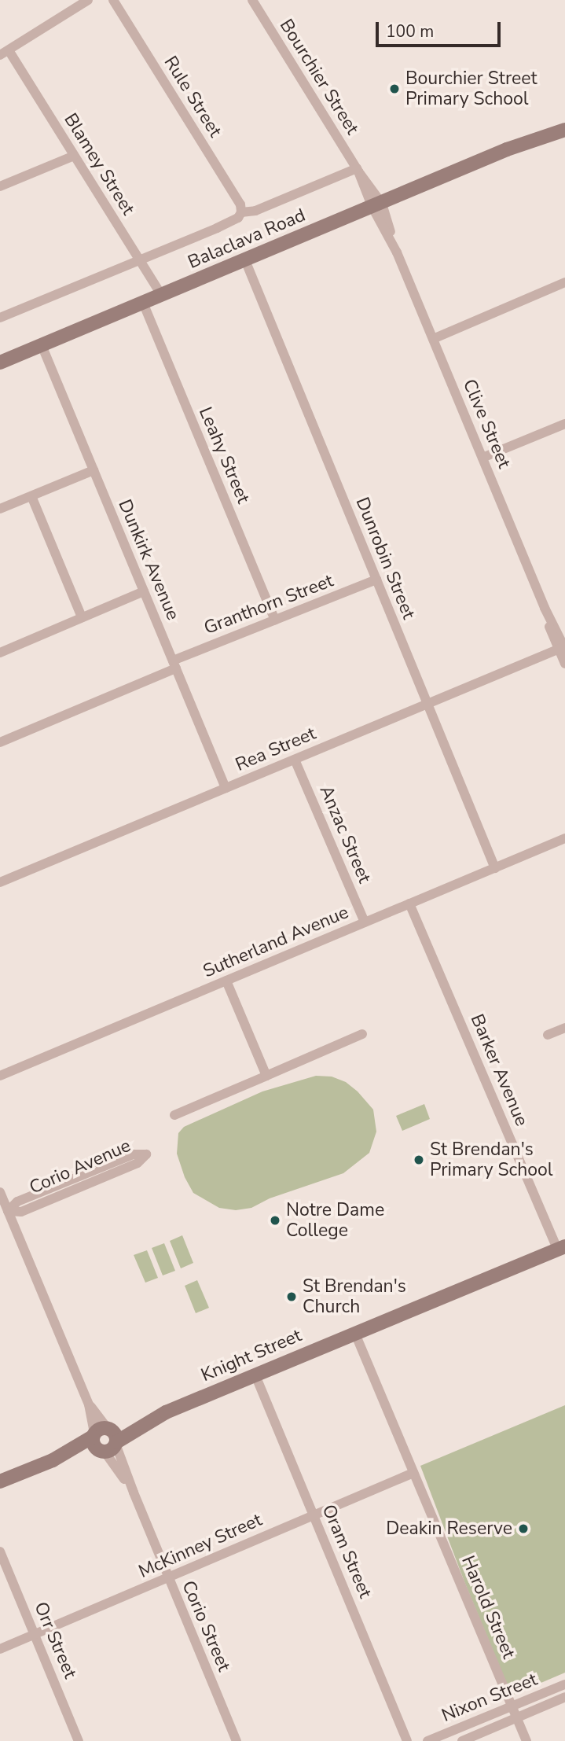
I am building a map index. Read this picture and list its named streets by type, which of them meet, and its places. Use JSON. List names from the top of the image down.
{
  "streets": {
    "main road": ["Balaclava Road", "Knight Street"],
    "street": [
      "Bourchier Street",
      "Rule Street",
      "Blamey Street",
      "Clive Street",
      "Leahy Street",
      "Dunrobin Street",
      "Dunkirk Avenue",
      "Granthorn Street",
      "Rea Street",
      "Anzac Street",
      "Sutherland Avenue",
      "Barker Avenue",
      "Corio Avenue",
      "McKinney Street",
      "Oram Street",
      "Harold Street",
      "Corio Street",
      "Orr Street",
      "Nixon Street"
    ]
  },
  "crossings": [
    ["Bourchier Street", "Balaclava Road"],
    ["Bourchier Street", "Clive Street"],
    ["Rule Street", "Balaclava Road"],
    ["Blamey Street", "Balaclava Road"],
    ["Balaclava Road", "Clive Street"],
    ["Balaclava Road", "Leahy Street"],
    ["Balaclava Road", "Dunrobin Street"],
    ["Balaclava Road", "Dunkirk Avenue"],
    ["Clive Street", "Rea Street"],
    ["Leahy Street", "Granthorn Street"],
    ["Dunrobin Street", "Granthorn Street"],
    ["Dunrobin Street", "Rea Street"],
    ["Dunrobin Street", "Sutherland Avenue"],
    ["Dunkirk Avenue", "Granthorn Street"],
    ["Dunkirk Avenue", "Rea Street"],
    ["Rea Street", "Anzac Street"],
    ["Anzac Street", "Sutherland Avenue"],
    ["Sutherland Avenue", "Barker Avenue"],
    ["Barker Avenue", "Knight Street"],
    ["Corio Avenue", "Corio Street"],
    ["Knight Street", "Oram Street"],
    ["Knight Street", "Harold Street"],
    ["Knight Street", "Corio Street"],
    ["McKinney Street", "Oram Street"],
    ["McKinney Street", "Harold Street"],
    ["McKinney Street", "Corio Street"],
    ["McKinney Street", "Orr Street"],
    ["Harold Street", "Nixon Street"]
  ],
  "places": [
    "Bourchier Street Primary School",
    "St Brendan's Primary School",
    "Notre Dame College",
    "St Brendan's Church",
    "Deakin Reserve"
  ],
  "scale_bar": "100 m"
}
